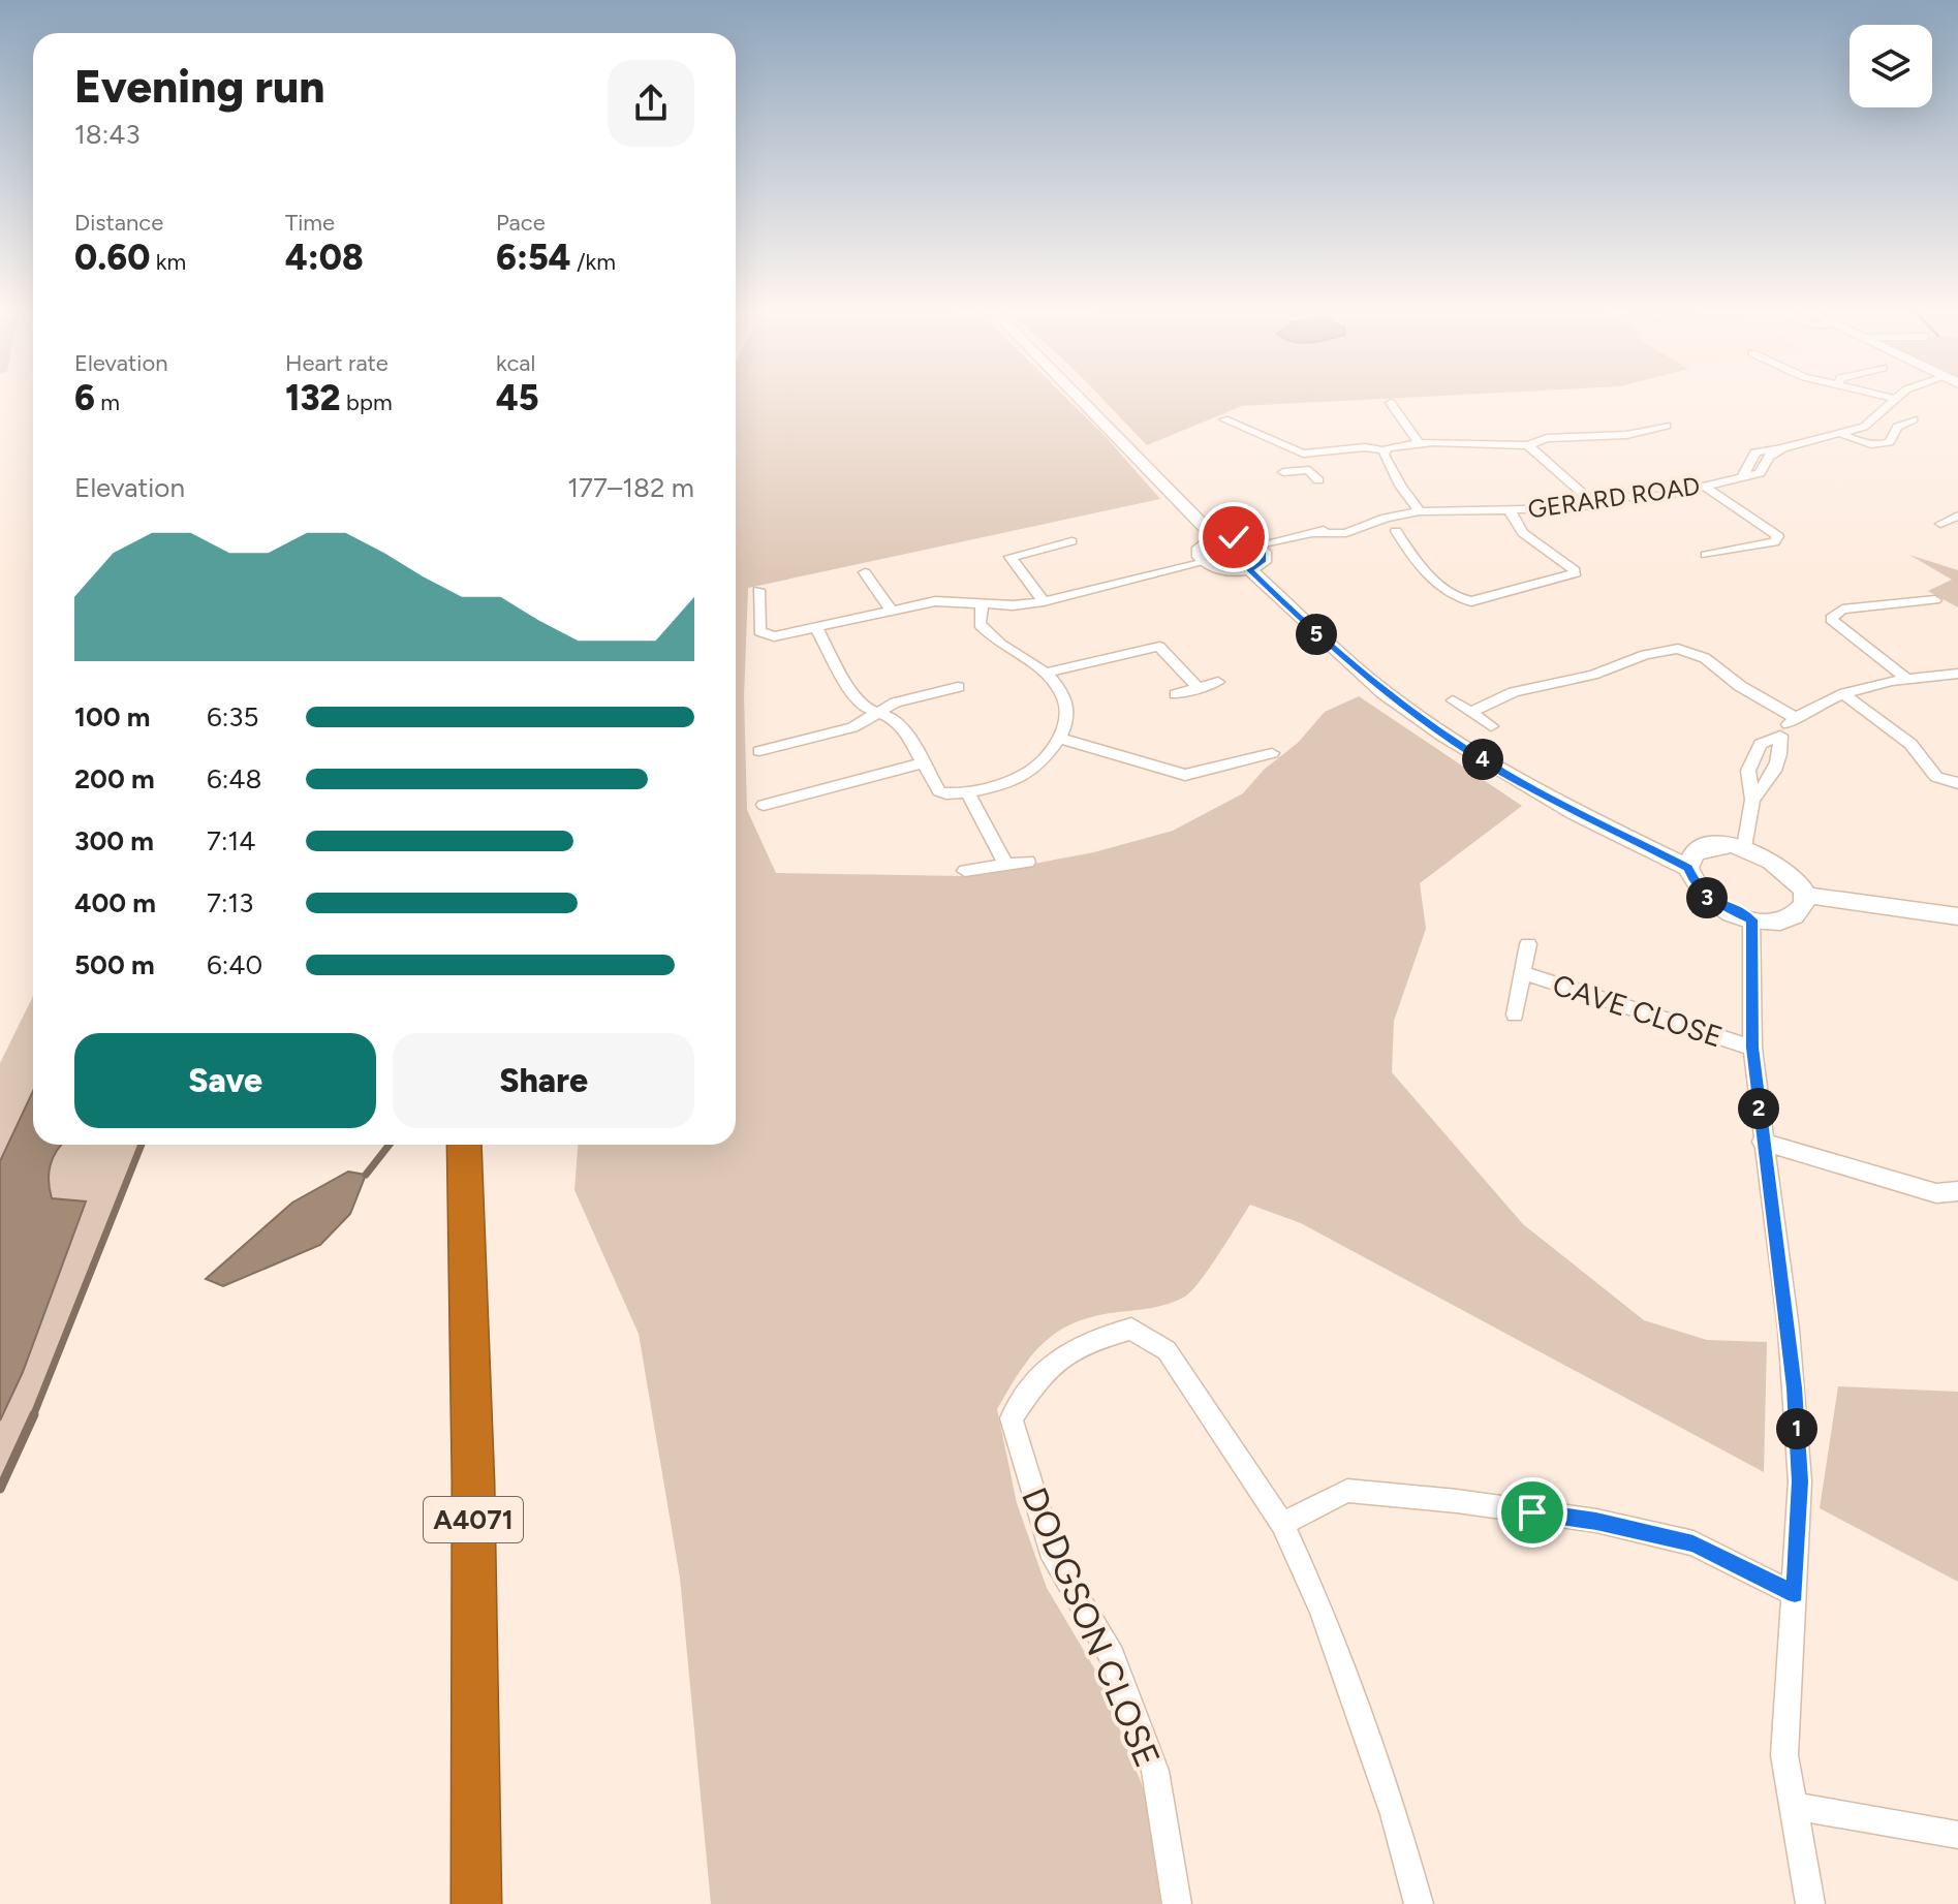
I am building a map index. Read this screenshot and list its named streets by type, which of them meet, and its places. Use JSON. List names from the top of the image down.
{
  "streets": {
    "highway": ["A4071"],
    "street": ["GERARD ROAD", "CAVE CLOSE", "DODGSON CLOSE"]
  },
  "page": {
    "heading": ["Evening run", "18:43"],
    "stats": [
      ["Distance", "0.60 km"],
      ["Time", "4:08"],
      ["Pace", "6:54 /km"],
      ["Elevation", "6 m"],
      ["Heart rate", "132 bpm"],
      ["kcal", "45"]
    ],
    "chart": ["Elevation", "177–182 m"],
    "pins": [
      "5",
      "4",
      "3",
      "2",
      "1"
    ],
    "list": [
      {
        "name": "100 m",
        "note": "6:35"
      },
      {
        "name": "200 m",
        "note": "6:48"
      },
      {
        "name": "300 m",
        "note": "7:14"
      },
      {
        "name": "400 m",
        "note": "7:13"
      },
      {
        "name": "500 m",
        "note": "6:40"
      }
    ],
    "buttons": ["Save", "Share"]
  }
}
